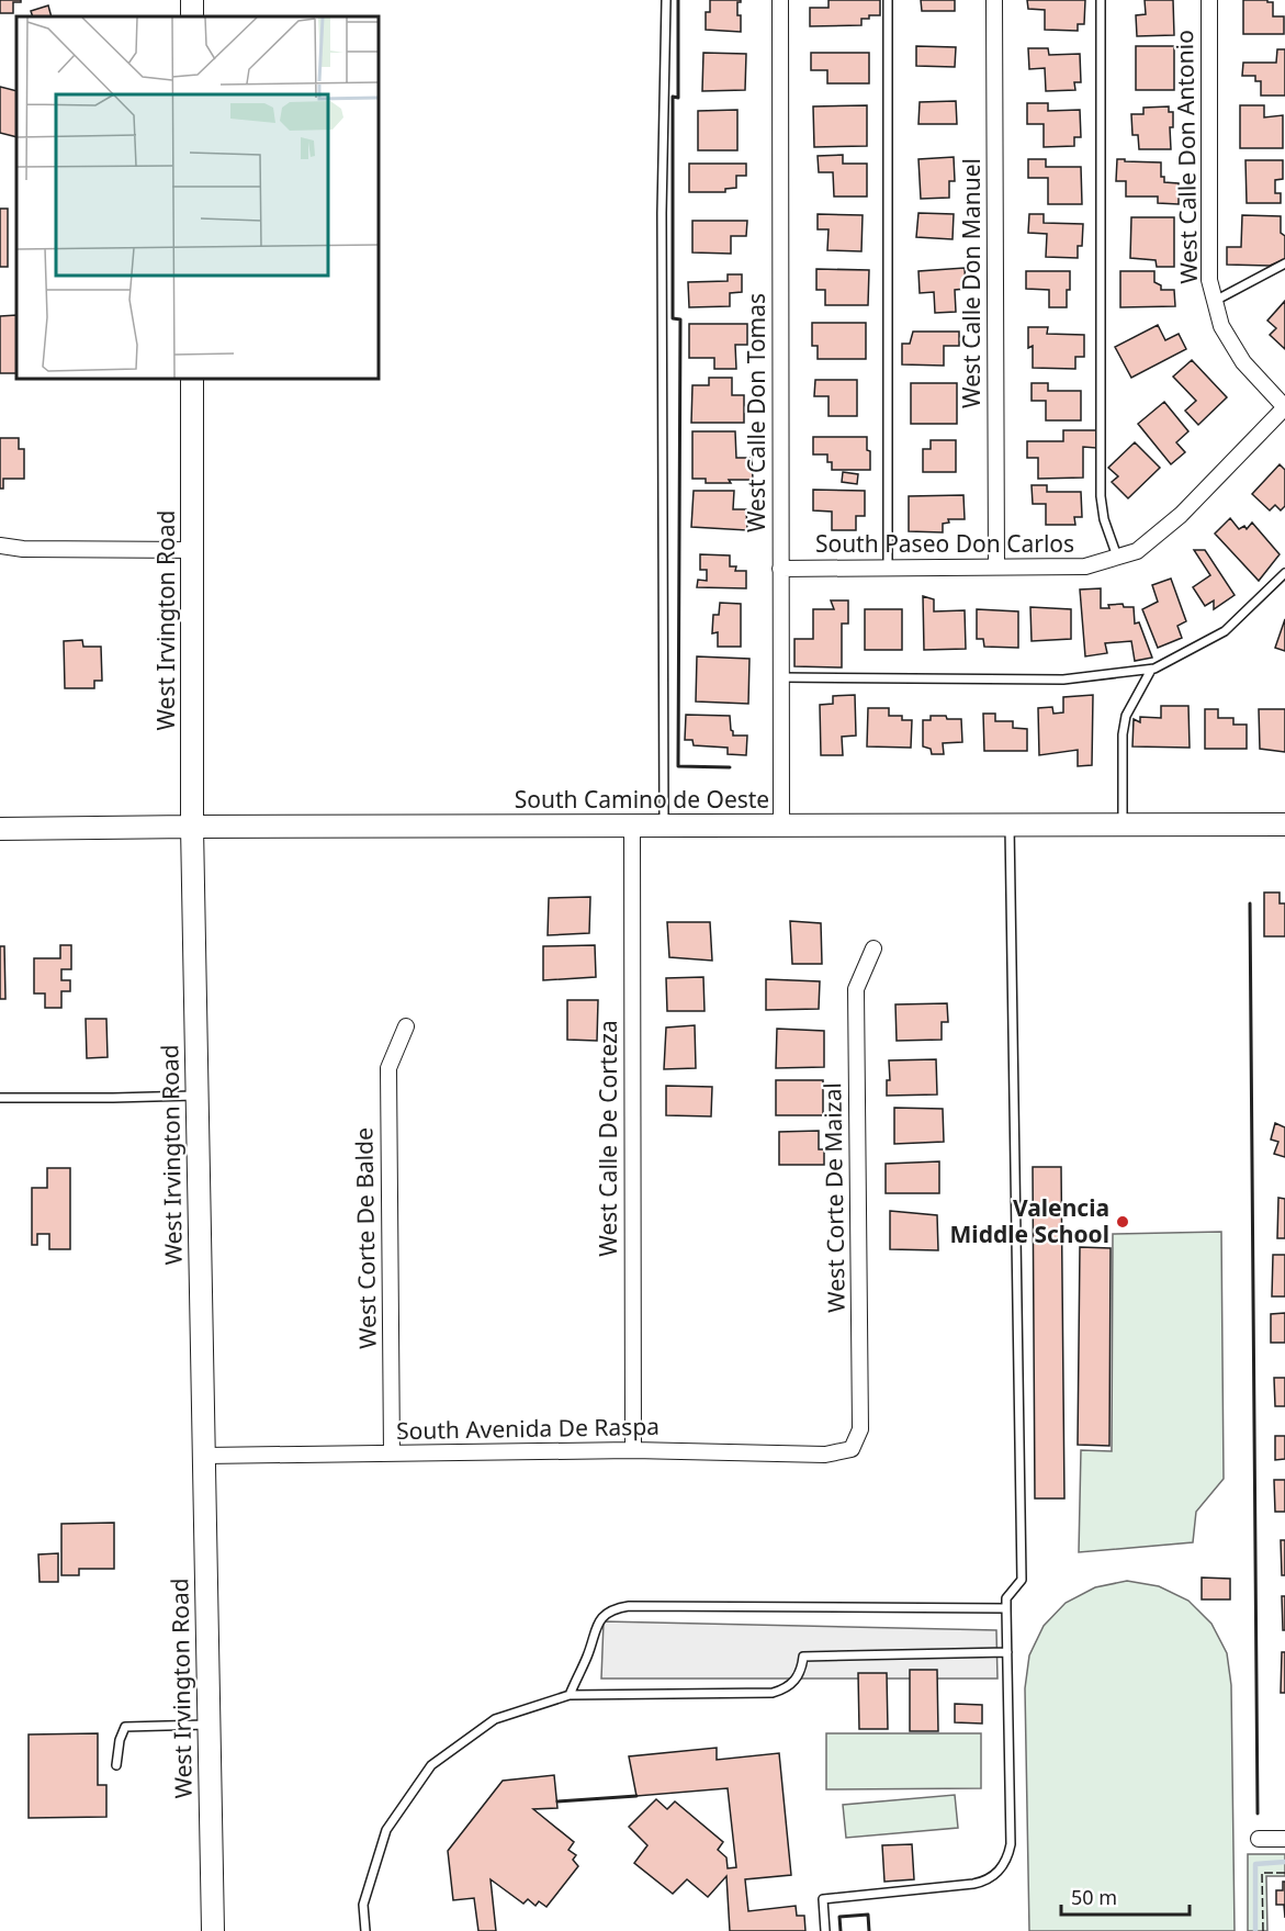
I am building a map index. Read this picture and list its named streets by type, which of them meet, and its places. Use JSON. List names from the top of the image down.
{
  "streets": {
    "main road": ["West Irvington Road", "South Camino de Oeste"],
    "street": [
      "West Calle Don Antonio",
      "West Calle Don Manuel",
      "West Calle Don Tomas",
      "South Paseo Don Carlos",
      "West Calle De Corteza",
      "West Corte De Maizal",
      "West Corte De Balde",
      "South Avenida De Raspa"
    ]
  },
  "crossings": [
    ["West Calle Don Antonio", "South Paseo Don Carlos"],
    ["West Calle Don Manuel", "South Paseo Don Carlos"],
    ["West Calle Don Tomas", "South Paseo Don Carlos"],
    ["West Calle Don Tomas", "South Camino de Oeste"],
    ["West Irvington Road", "South Camino de Oeste"],
    ["West Irvington Road", "South Avenida De Raspa"],
    ["South Camino de Oeste", "West Calle De Corteza"],
    ["West Calle De Corteza", "South Avenida De Raspa"],
    ["West Corte De Maizal", "South Avenida De Raspa"],
    ["West Corte De Balde", "South Avenida De Raspa"]
  ],
  "places": ["Valencia Middle School"],
  "scale_bar": "50 m"
}
